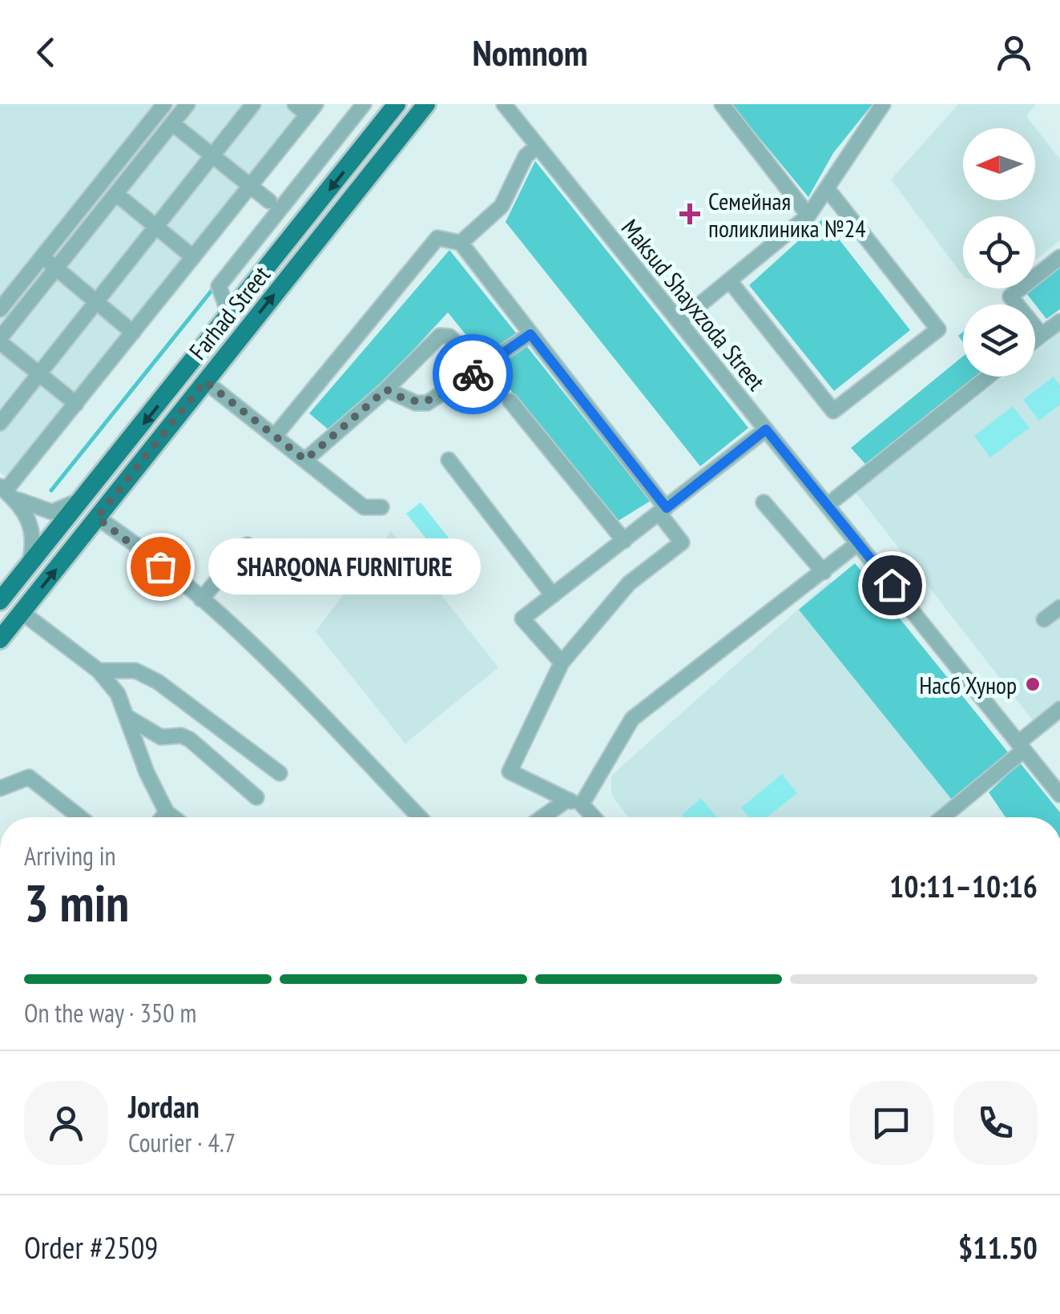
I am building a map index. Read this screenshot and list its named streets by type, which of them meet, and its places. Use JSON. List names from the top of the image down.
{
  "streets": {
    "main road": ["Farhad Street"],
    "street": ["Maksud Shayxzoda Street"]
  },
  "places": {
    "health": ["Семейная поликлиника №24"],
    "other": ["SHARQONA FURNITURE", "Насб Хунор"]
  },
  "north": "left",
  "page": {
    "header": "Nomnom",
    "bubble": "SHARQONA FURNITURE",
    "heading": ["3 min", "Arriving in", "10:11–10:16"],
    "panel": [
      "Jordan",
      "Courier · 4.7",
      "Order #2509",
      "$11.50"
    ],
    "bar": "On the way · 350 m"
  }
}
